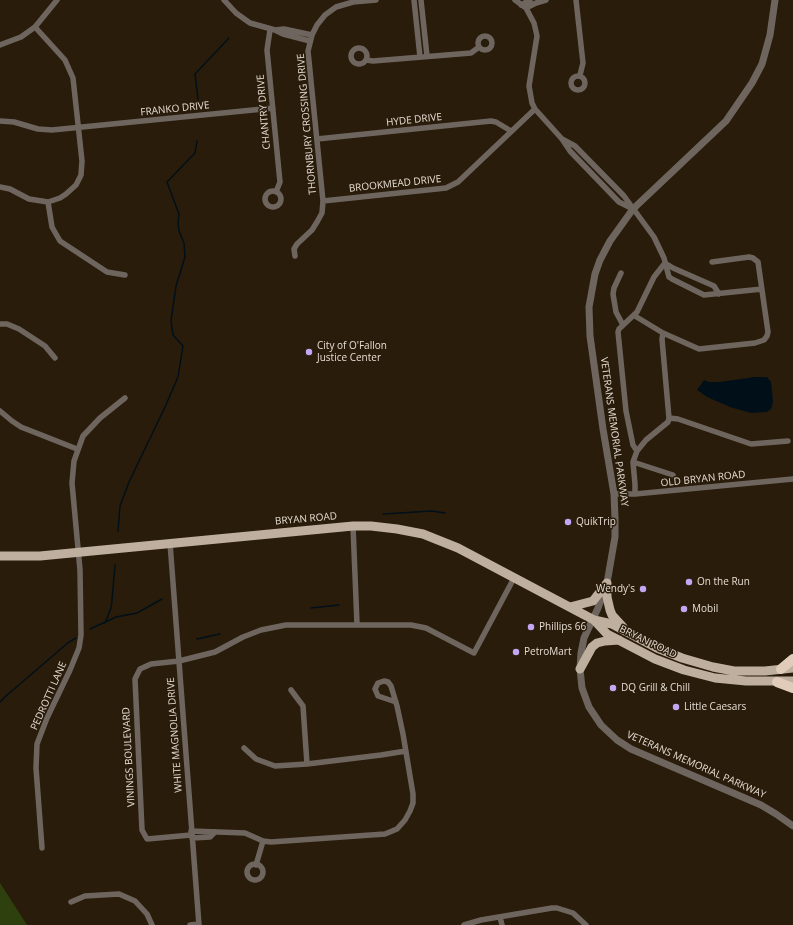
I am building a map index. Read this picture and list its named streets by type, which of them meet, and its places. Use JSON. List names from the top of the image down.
{
  "streets": {
    "main road": ["BRYAN ROAD"],
    "street": [
      "FRANKO DRIVE",
      "CHANTRY DRIVE",
      "HYDE DRIVE",
      "THORNBURY CROSSING DRIVE",
      "BROOKMEAD DRIVE",
      "VETERANS MEMORIAL PARKWAY",
      "OLD BRYAN ROAD",
      "PEDROTTI LANE",
      "WHITE MAGNOLIA DRIVE",
      "VININGS BOULEVARD"
    ]
  },
  "crossings": [
    ["FRANKO DRIVE", "CHANTRY DRIVE"],
    ["HYDE DRIVE", "THORNBURY CROSSING DRIVE"],
    ["HYDE DRIVE", "BROOKMEAD DRIVE"],
    ["THORNBURY CROSSING DRIVE", "BROOKMEAD DRIVE"],
    ["VETERANS MEMORIAL PARKWAY", "OLD BRYAN ROAD"],
    ["VETERANS MEMORIAL PARKWAY", "BRYAN ROAD"],
    ["BRYAN ROAD", "PEDROTTI LANE"],
    ["BRYAN ROAD", "WHITE MAGNOLIA DRIVE"],
    ["WHITE MAGNOLIA DRIVE", "VININGS BOULEVARD"]
  ],
  "places": [
    "City of O'Fallon Justice Center",
    "QuikTrip",
    "On the Run",
    "Wendy's",
    "Mobil",
    "Phillips 66",
    "PetroMart",
    "DQ Grill & Chill",
    "Little Caesars"
  ]
}
